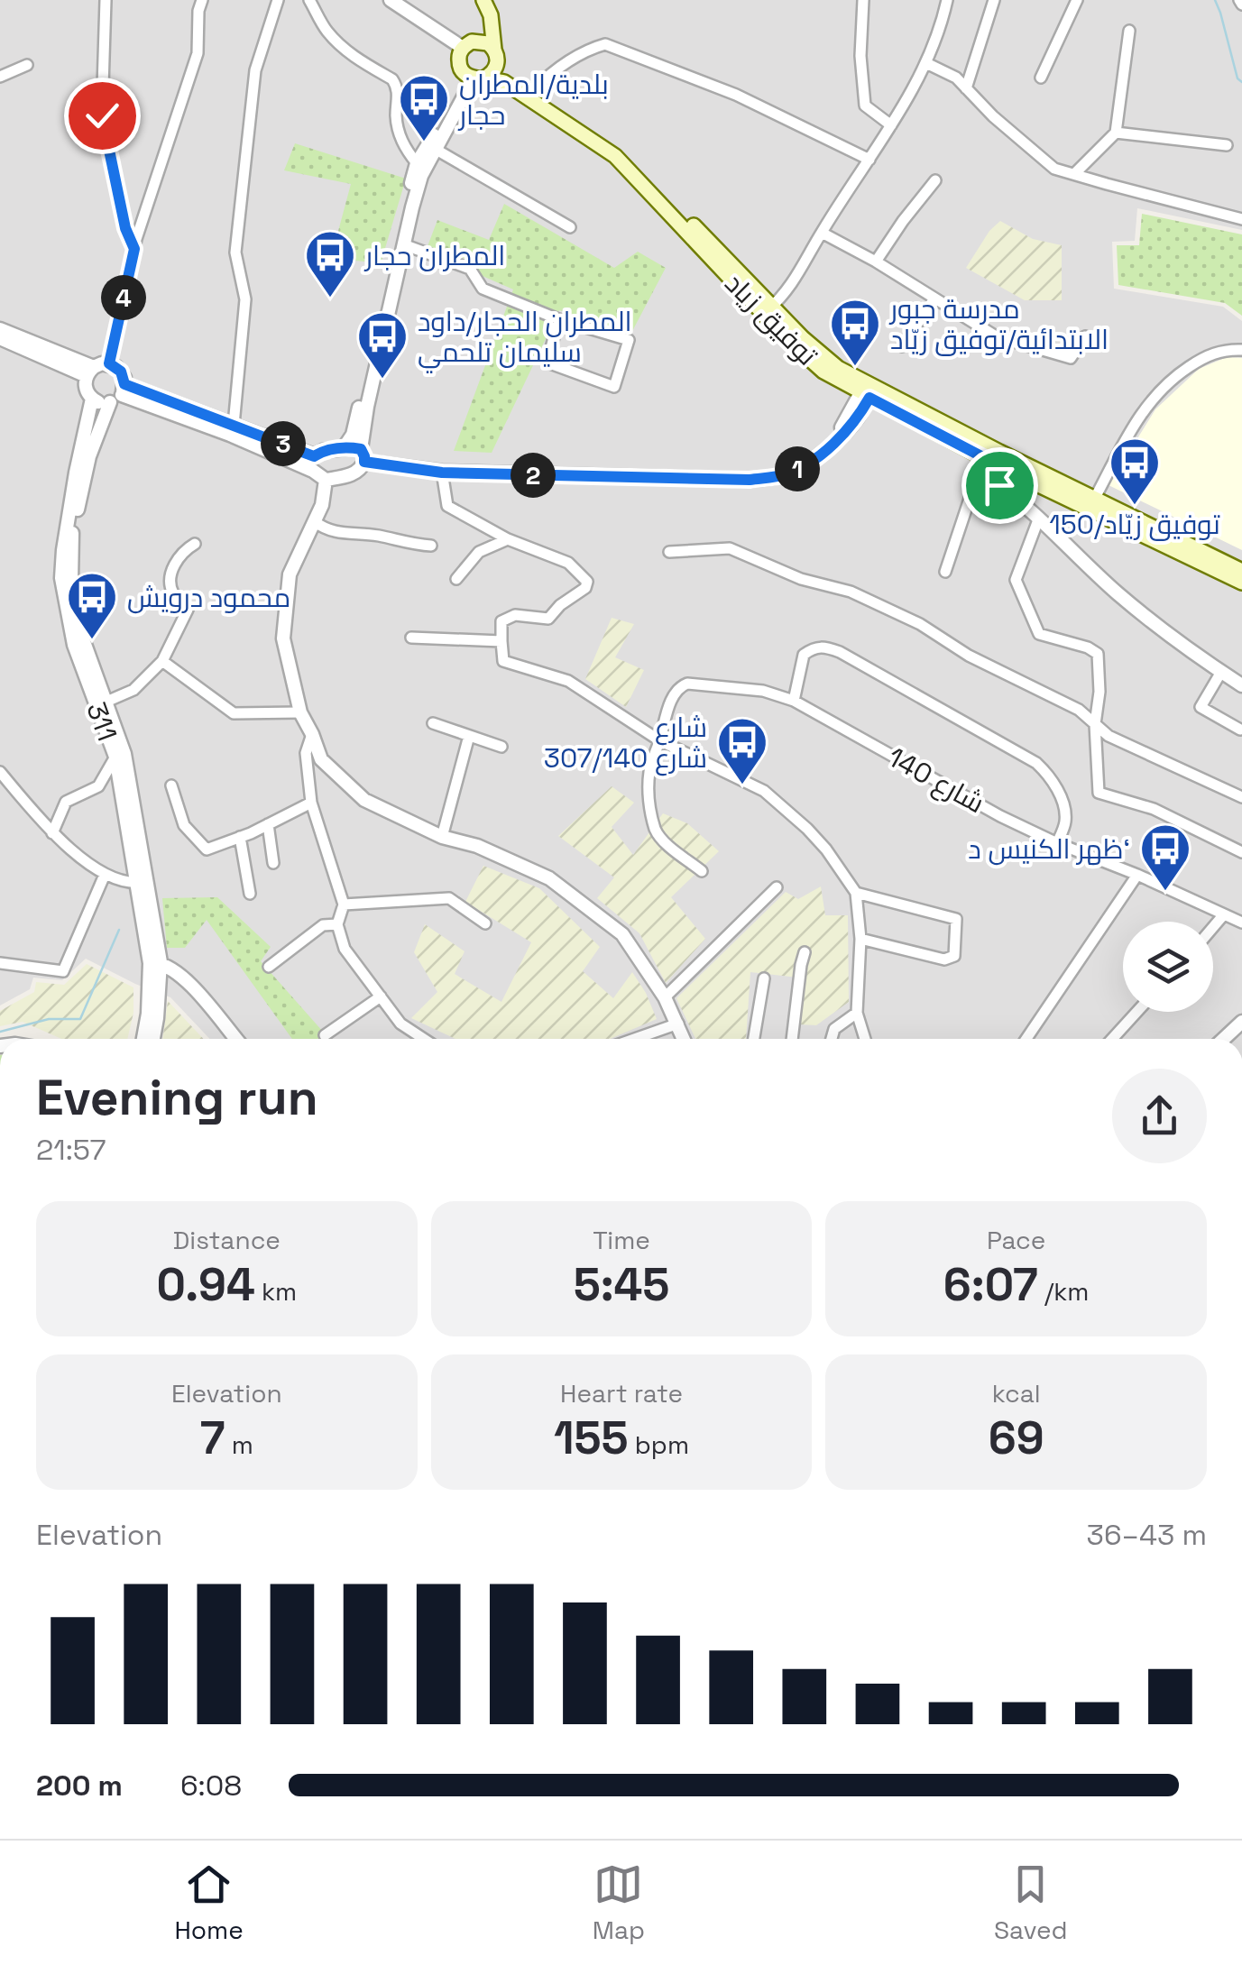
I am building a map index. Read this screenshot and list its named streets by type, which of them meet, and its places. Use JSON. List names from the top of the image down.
{
  "streets": {
    "main road": ["توفيق زياد"],
    "street": ["311", "شارع 140"]
  },
  "places": {
    "bus stop": [
      "بلدية/المطران حجار",
      "المطران حجار",
      "مدرسة جبور الابتدائية/توفيق زيّاد",
      "المطران الحجار/داود سليمان تلحمي",
      "توفيق زيّاد/150",
      "محمود درويش",
      "شارع 307/شارع 140",
      "ظهر الكنيس د‘"
    ]
  },
  "page": {
    "pins": [
      "4",
      "3",
      "1",
      "2"
    ],
    "heading": ["Evening run", "21:57"],
    "stats": [
      ["Distance", "0.94 km"],
      ["Time", "5:45"],
      ["Pace", "6:07 /km"],
      ["Elevation", "7 m"],
      ["Heart rate", "155 bpm"],
      ["kcal", "69"]
    ],
    "chart": ["Elevation", "36–43 m"],
    "list": [
      {
        "name": "200 m",
        "note": "6:08"
      }
    ],
    "tabs": ["Home", "Map", "Saved"]
  }
}
